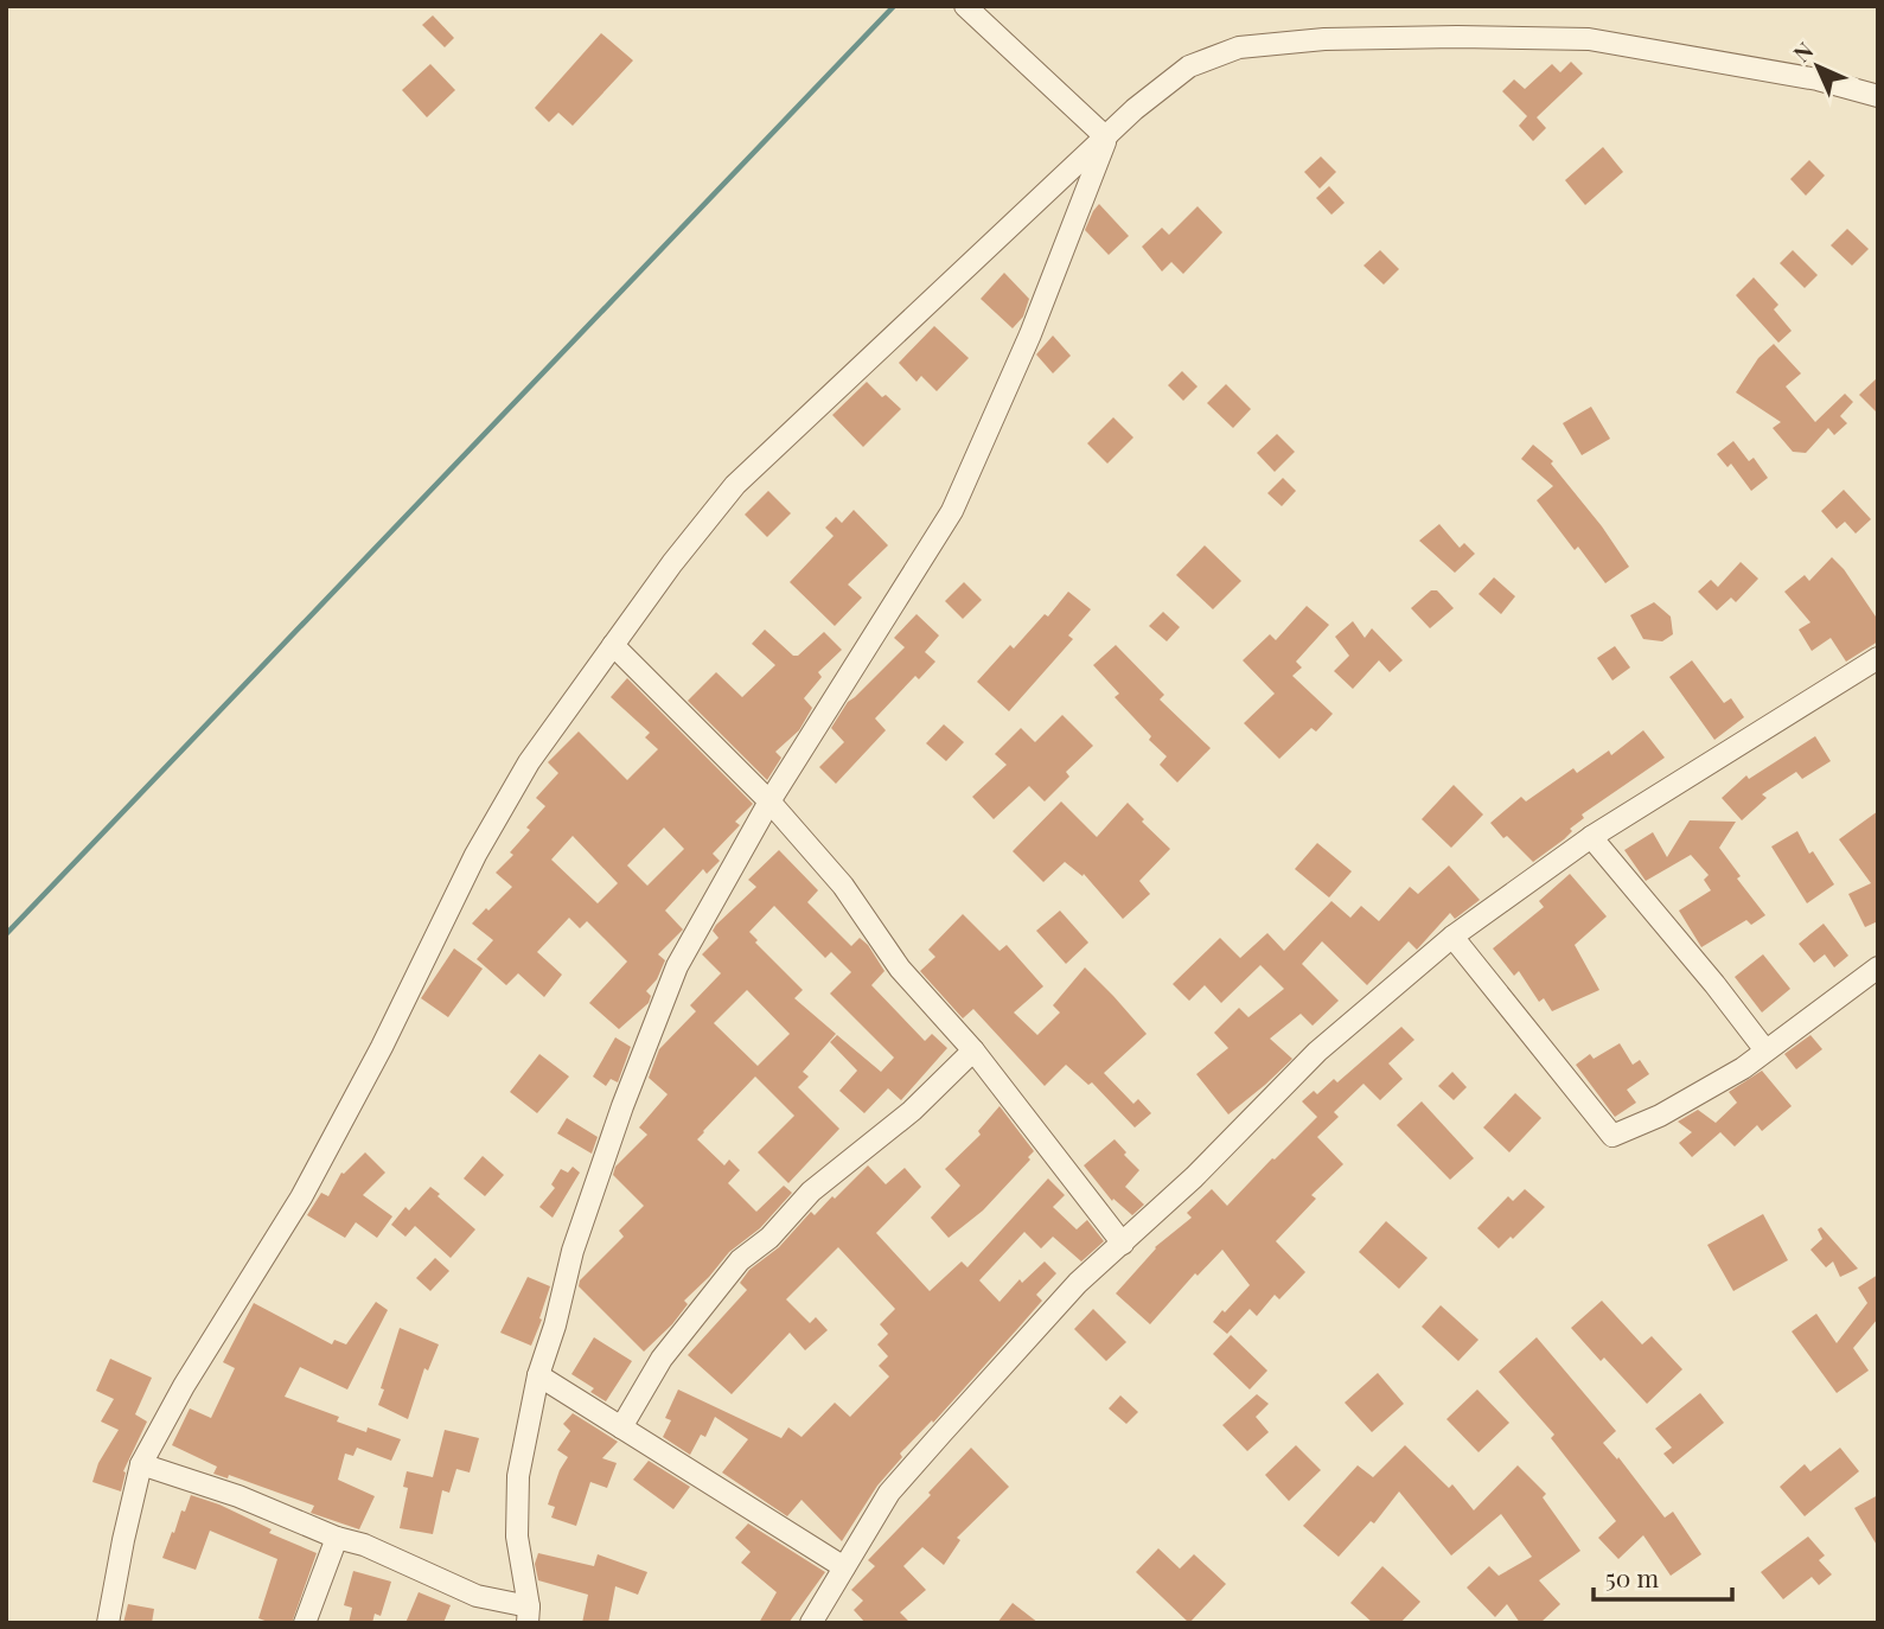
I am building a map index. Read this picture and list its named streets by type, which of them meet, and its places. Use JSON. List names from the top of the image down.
{
  "scale_bar": "50 m",
  "north": "top left"
}
